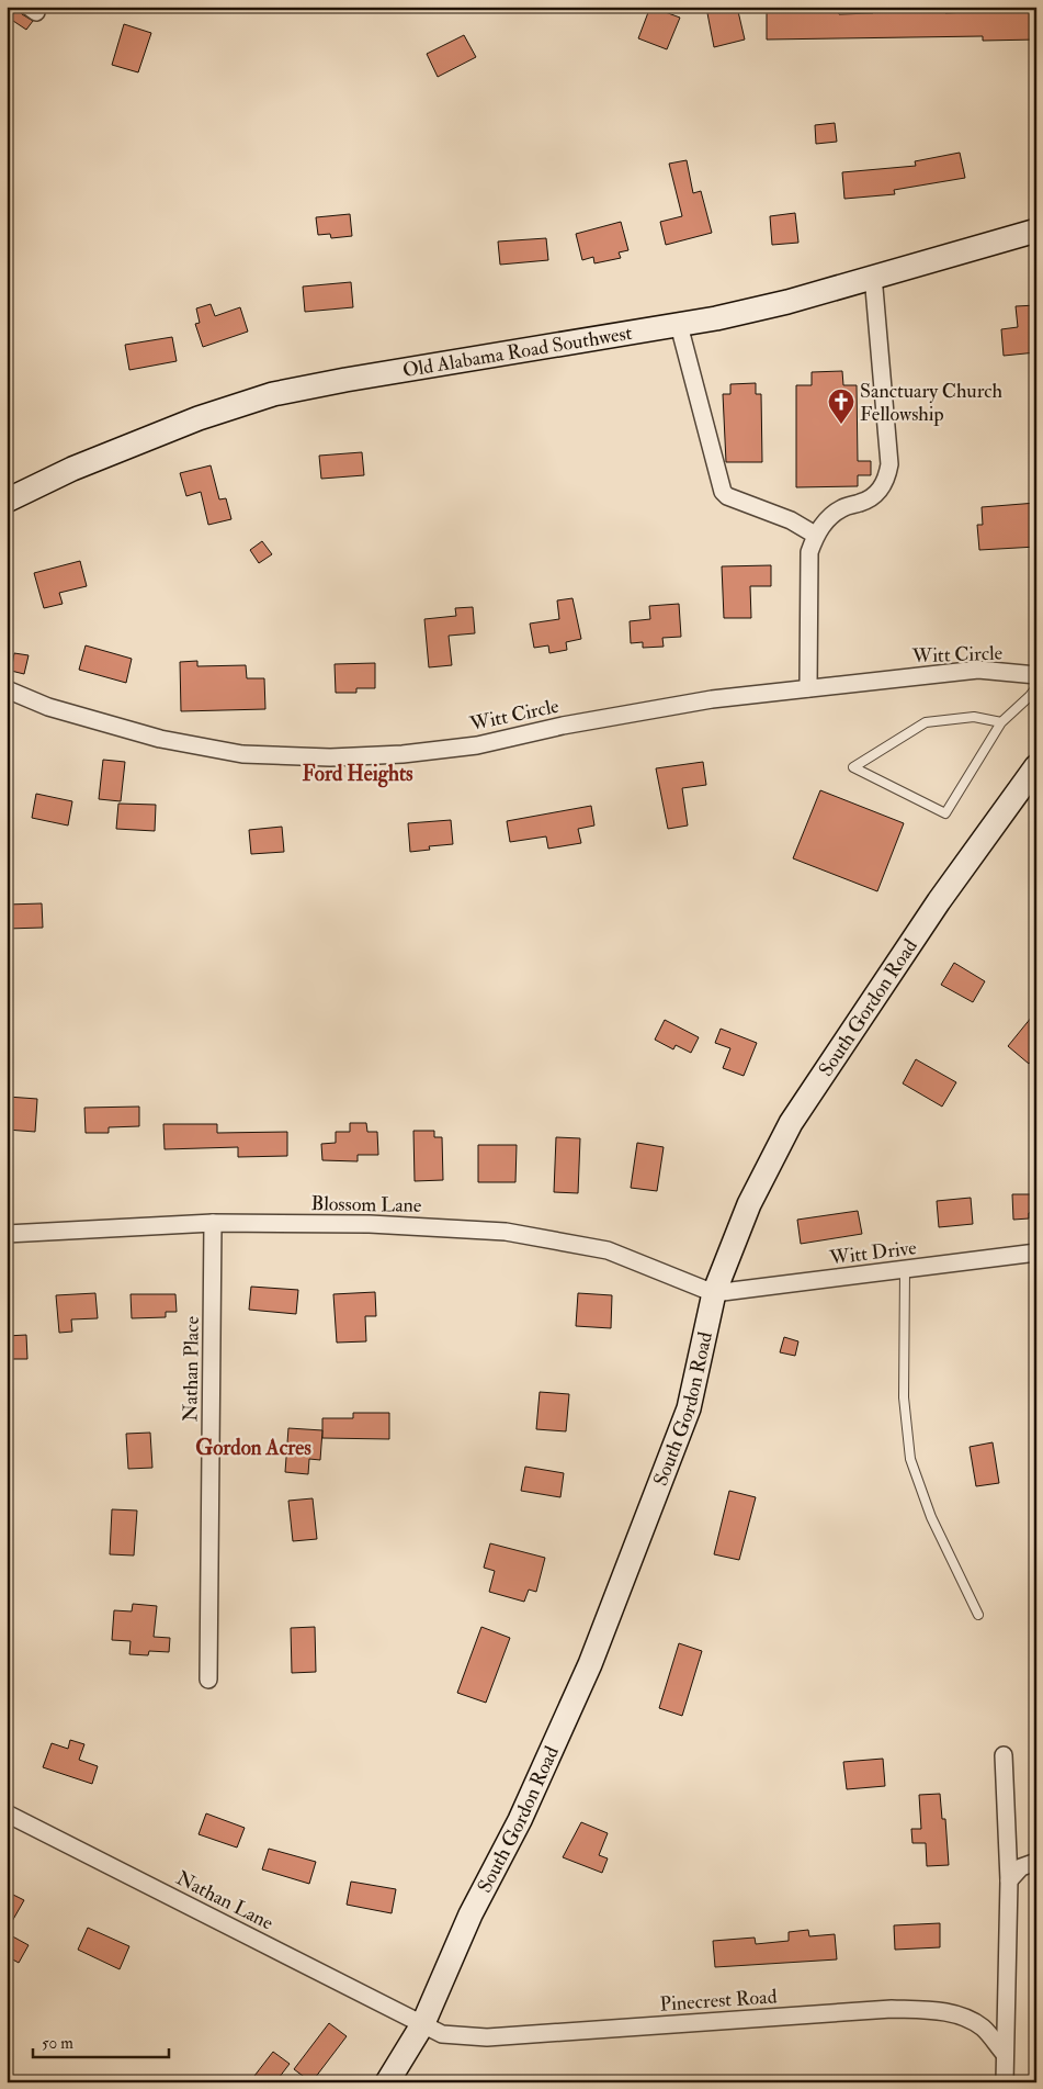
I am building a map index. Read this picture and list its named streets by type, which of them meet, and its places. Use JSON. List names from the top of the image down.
{
  "streets": {
    "street": [
      "Old Alabama Road Southwest",
      "Witt Circle",
      "South Gordon Road",
      "Blossom Lane",
      "Witt Drive",
      "Nathan Place",
      "Nathan Lane",
      "Pinecrest Road"
    ]
  },
  "crossings": [
    ["South Gordon Road", "Blossom Lane"],
    ["South Gordon Road", "Witt Drive"],
    ["South Gordon Road", "Nathan Lane"],
    ["South Gordon Road", "Pinecrest Road"],
    ["Blossom Lane", "Witt Drive"],
    ["Blossom Lane", "Nathan Place"],
    ["Nathan Lane", "Pinecrest Road"]
  ],
  "districts": ["Ford Heights", "Gordon Acres"],
  "places": {
    "church": ["Sanctuary Church Fellowship"]
  },
  "scale_bar": "50 m"
}
